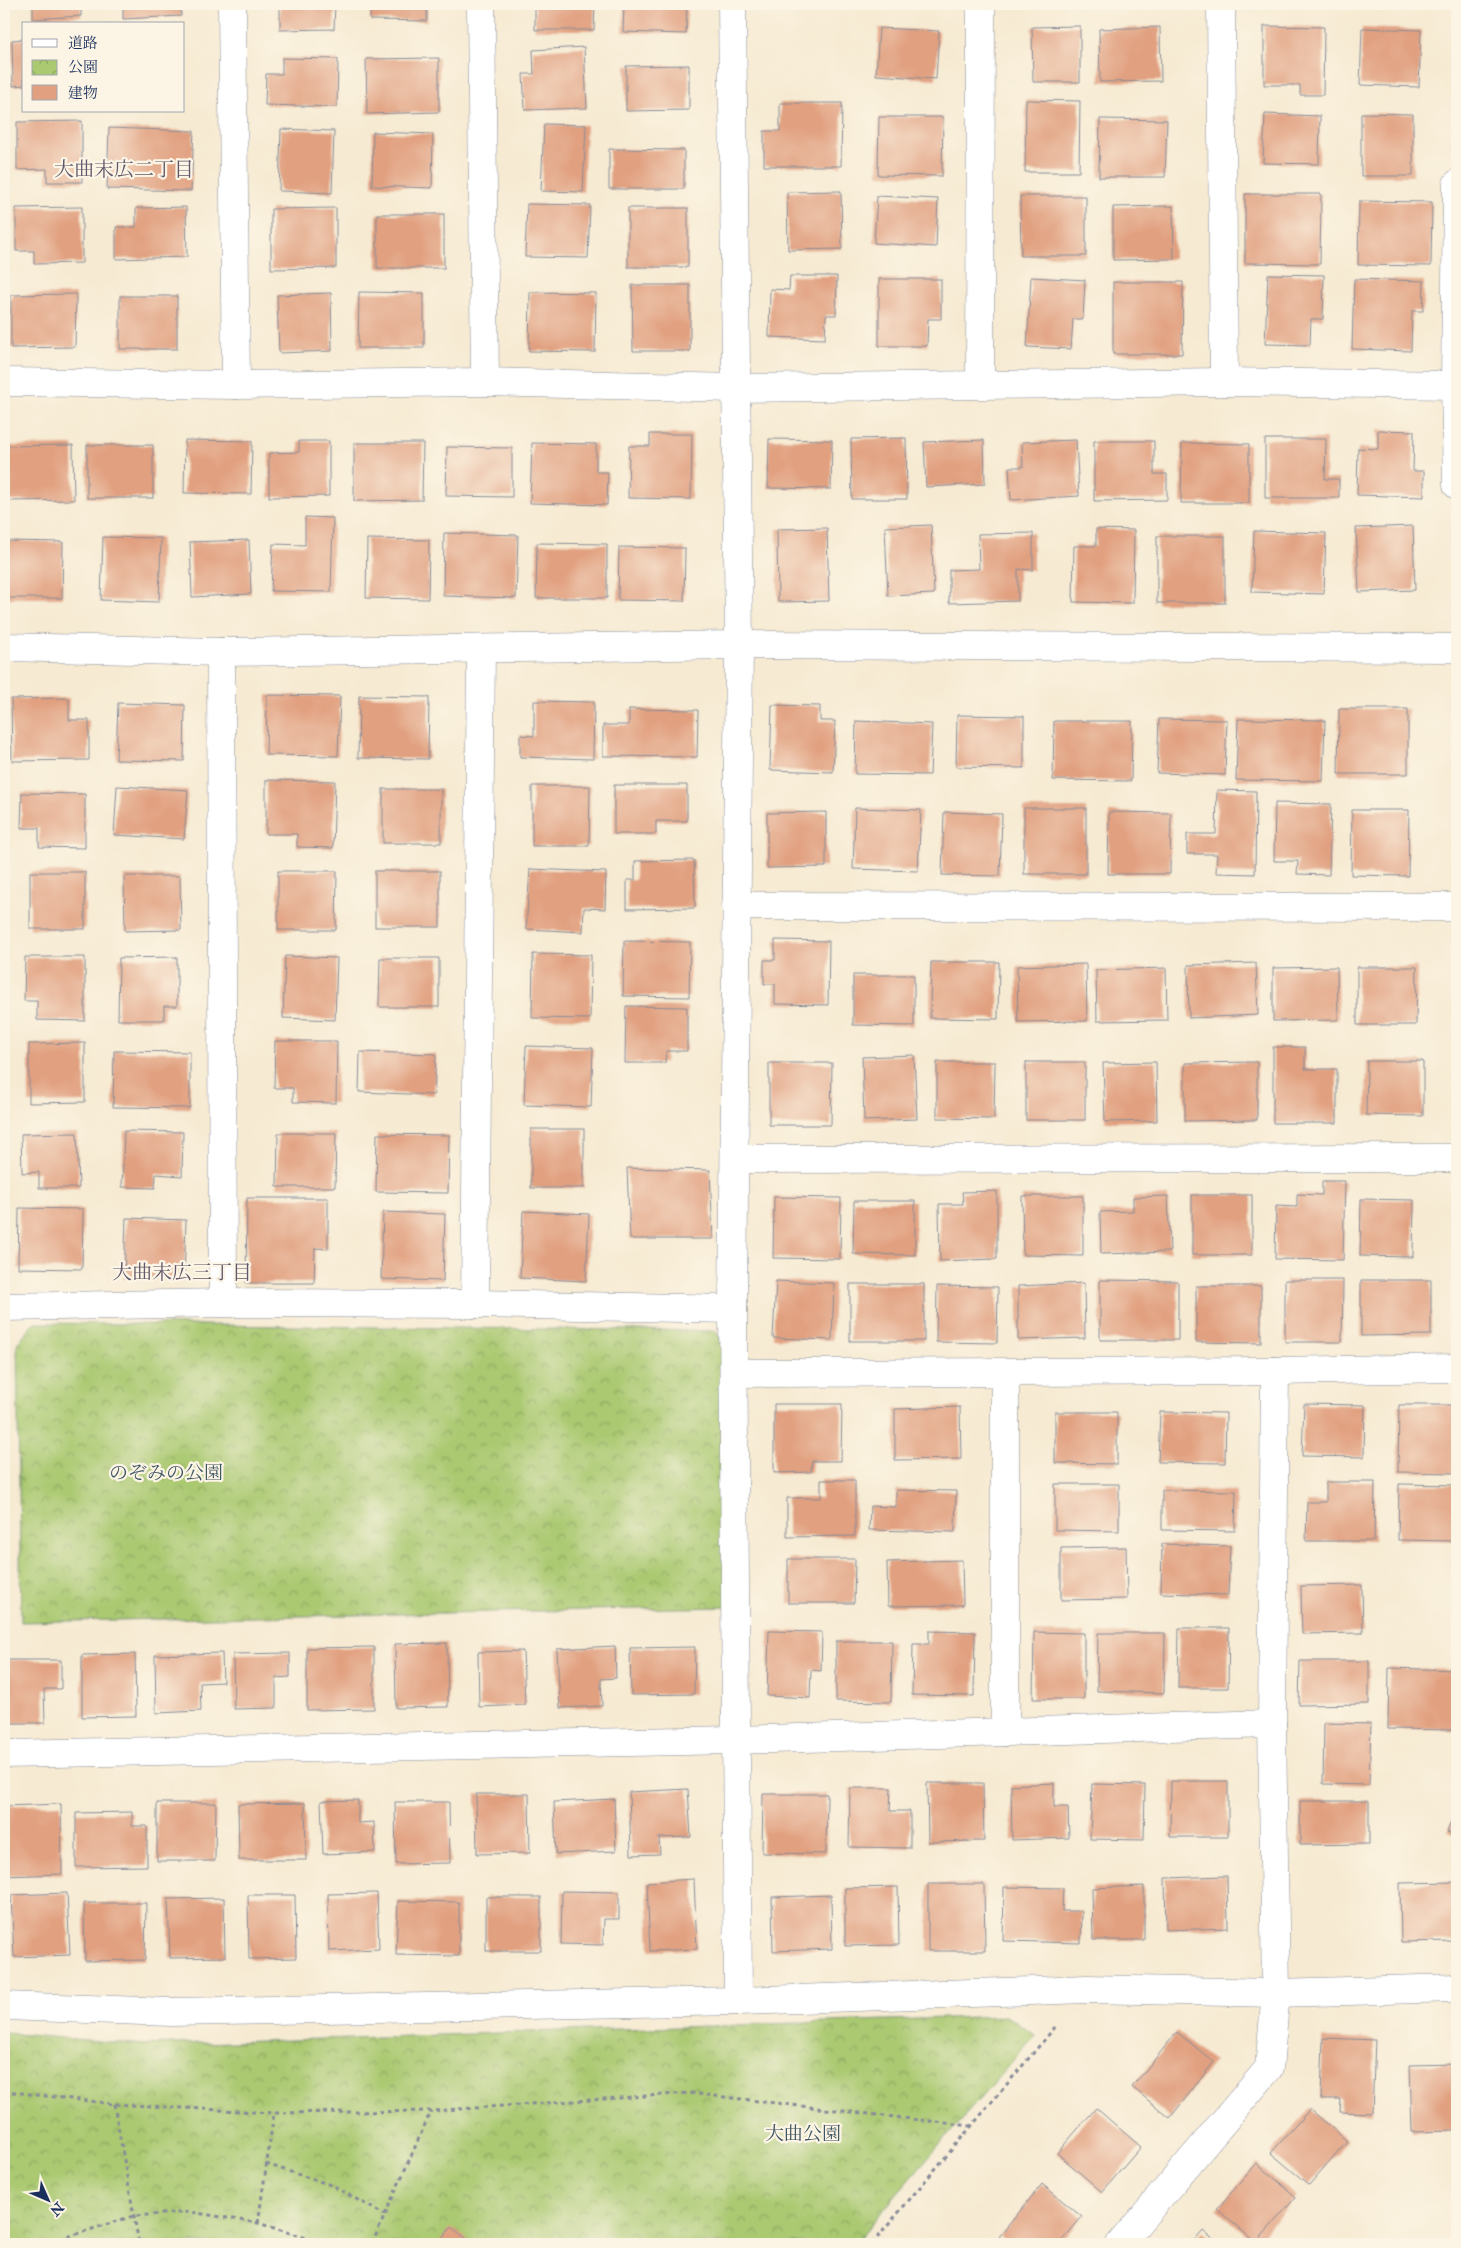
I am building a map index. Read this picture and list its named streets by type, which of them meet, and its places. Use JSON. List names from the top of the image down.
{
  "districts": ["大曲末広二丁目", "大曲末広三丁目"],
  "parks": ["のぞみの公園", "大曲公園"],
  "legend": ["道路", "公園", "建物"],
  "north": "bottom right"
}
